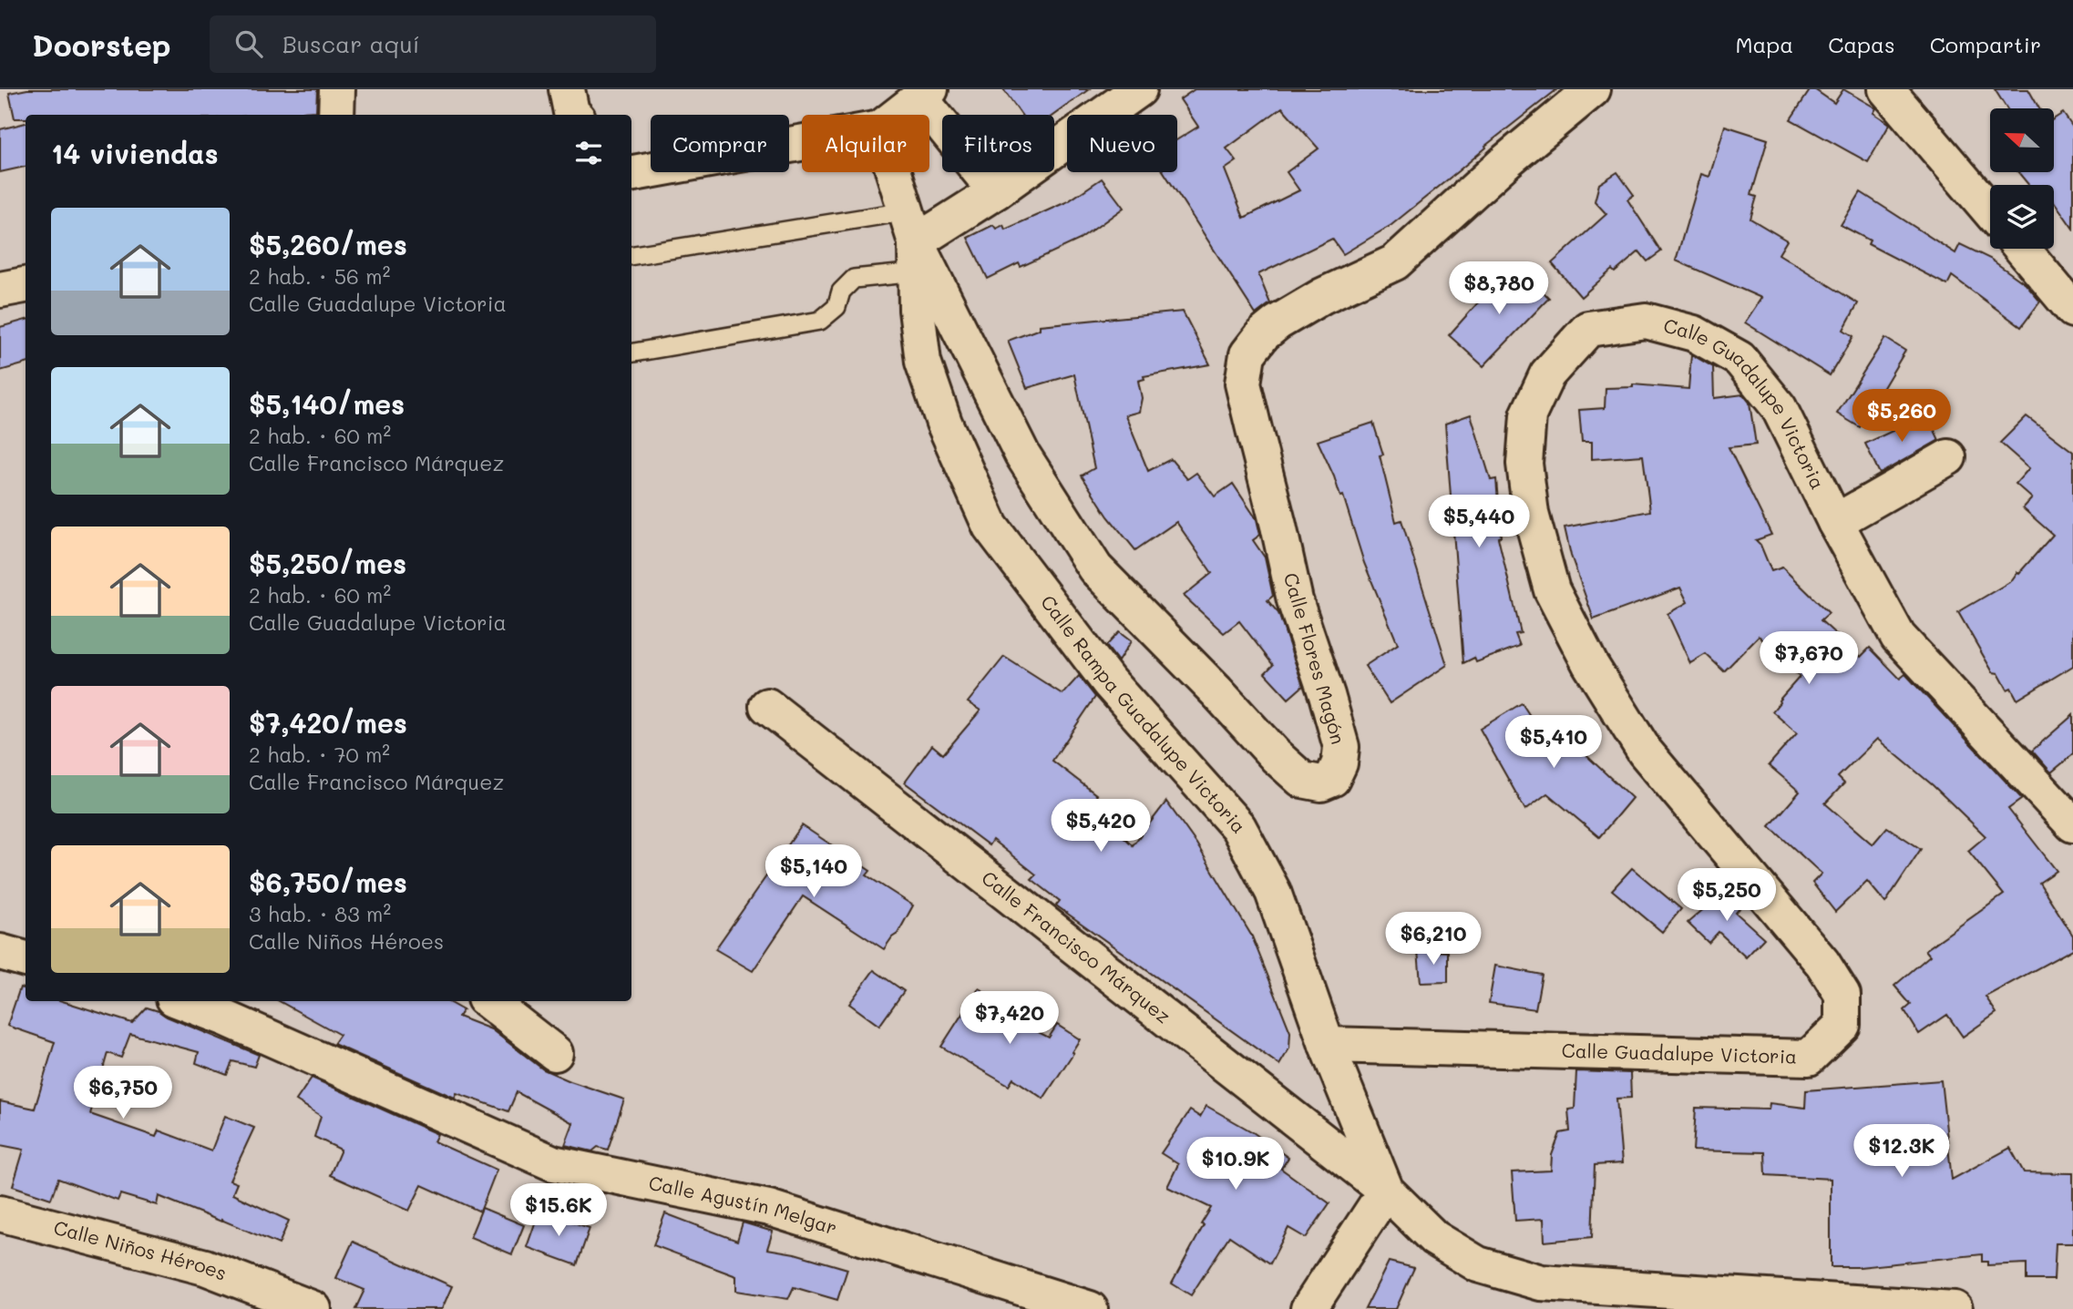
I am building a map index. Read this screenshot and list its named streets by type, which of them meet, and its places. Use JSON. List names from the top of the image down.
{
  "streets": {
    "street": [
      "Calle Guadalupe Victoria",
      "Calle Flores Magón",
      "Calle Rampa Guadalupe Victoria",
      "Calle Francisco Márquez",
      "Calle Agustín Melgar",
      "Calle Niños Héroes"
    ]
  },
  "crossings": [
    ["Calle Guadalupe Victoria", "Calle Rampa Guadalupe Victoria"],
    ["Calle Flores Magón", "Calle Rampa Guadalupe Victoria"],
    ["Calle Rampa Guadalupe Victoria", "Calle Francisco Márquez"]
  ],
  "north": "left",
  "page": {
    "header": "Doorstep",
    "search": "Buscar aquí",
    "nav": ["Mapa", "Capas", "Compartir"],
    "chip": [
      "Comprar",
      "Alquilar",
      "Filtros",
      "Nuevo"
    ],
    "heading": "14 viviendas",
    "list": [
      {
        "name": "$5,260/mes",
        "note": "2 hab. · 56 m² · Calle Guadalupe Victoria"
      },
      {
        "name": "$5,140/mes",
        "note": "2 hab. · 60 m² · Calle Francisco Márquez"
      },
      {
        "name": "$5,250/mes",
        "note": "2 hab. · 60 m² · Calle Guadalupe Victoria"
      },
      {
        "name": "$7,420/mes",
        "note": "2 hab. · 70 m² · Calle Francisco Márquez"
      },
      {
        "name": "$6,750/mes",
        "note": "3 hab. · 83 m² · Calle Niños Héroes"
      }
    ],
    "price": [
      "$8,780",
      "$5,260",
      "$5,440",
      "$7,670",
      "$5,410",
      "$5,420",
      "$5,140",
      "$5,250",
      "$6,210",
      "$7,420",
      "$6,750",
      "$12.3K",
      "$10.9K",
      "$15.6K"
    ]
  }
}
